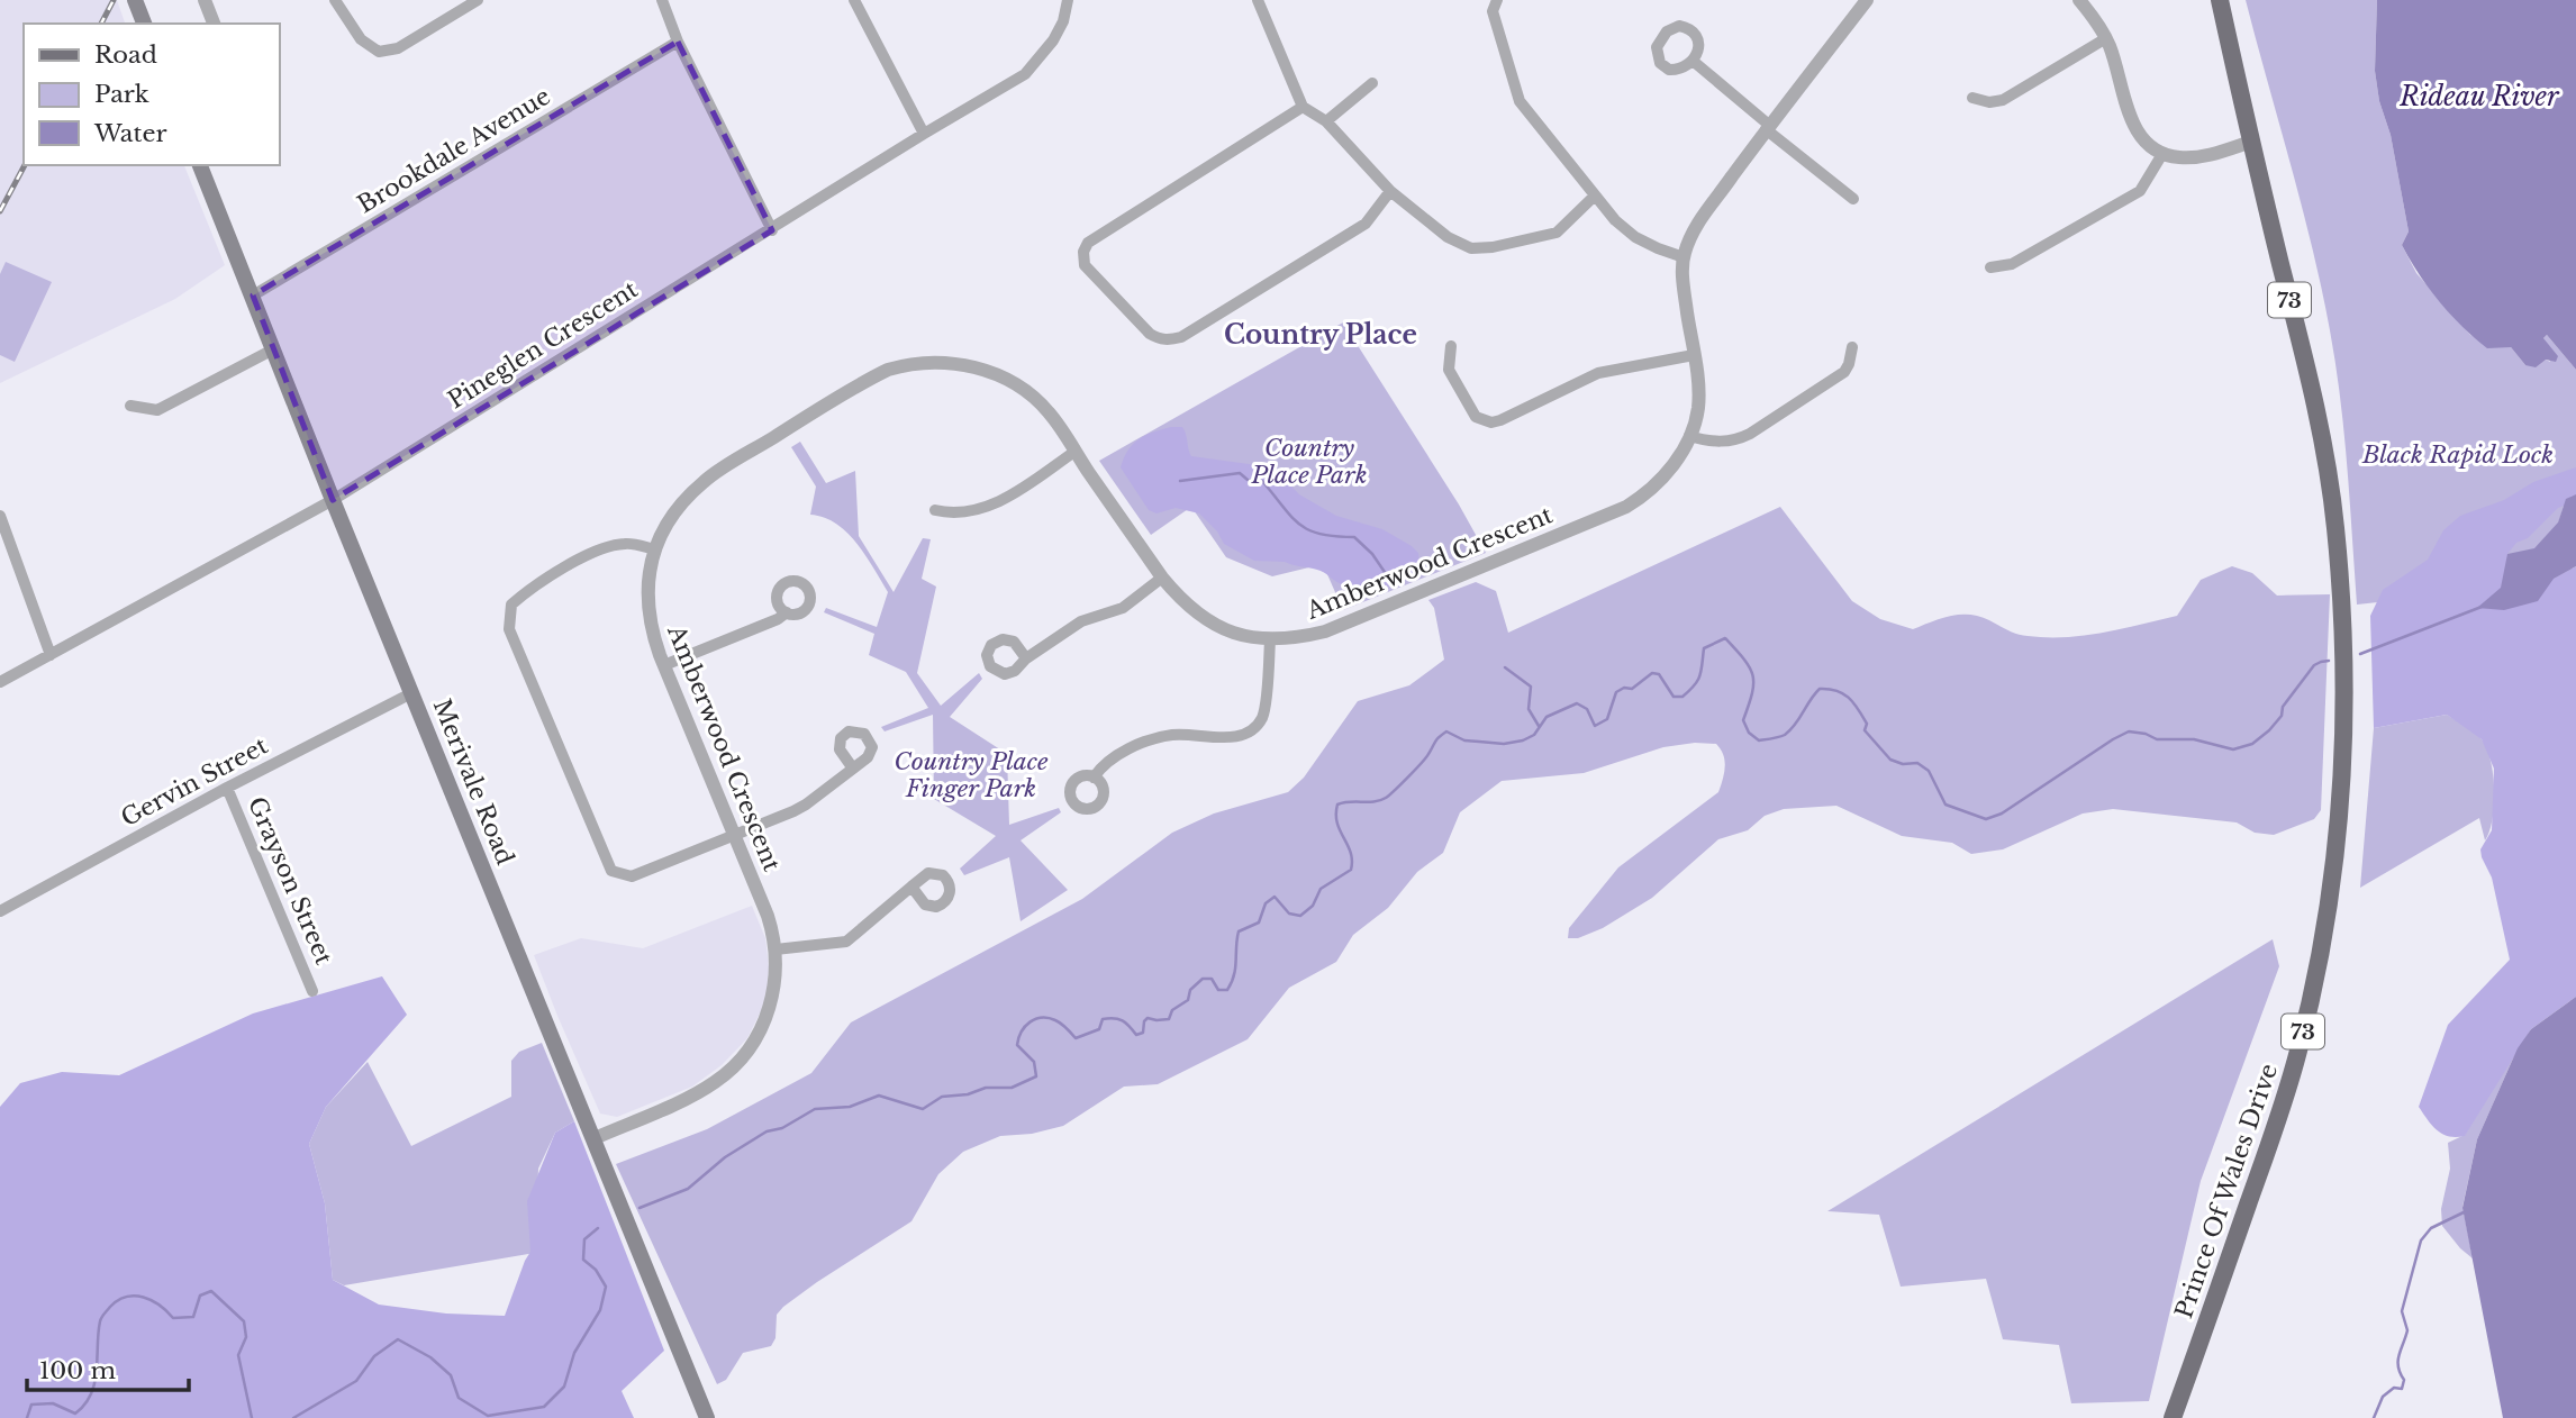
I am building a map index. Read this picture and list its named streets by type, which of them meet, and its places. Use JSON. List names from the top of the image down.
{
  "streets": {
    "main road": ["73", "Merivale Road", "Prince Of Wales Drive"],
    "street": [
      "Brookdale Avenue",
      "Pineglen Crescent",
      "Amberwood Crescent",
      "Gervin Street",
      "Grayson Street"
    ]
  },
  "crossings": [
    ["Brookdale Avenue", "Merivale Road"],
    ["Pineglen Crescent", "Merivale Road"],
    ["Amberwood Crescent", "Merivale Road"],
    ["Gervin Street", "Merivale Road"],
    ["Gervin Street", "Grayson Street"]
  ],
  "districts": ["Country Place"],
  "water": ["Rideau River"],
  "parks": ["Country Place Park", "Black Rapid Lock", "Country Place Finger Park"],
  "legend": ["Road", "Park", "Water"],
  "scale_bar": "100 m"
}
